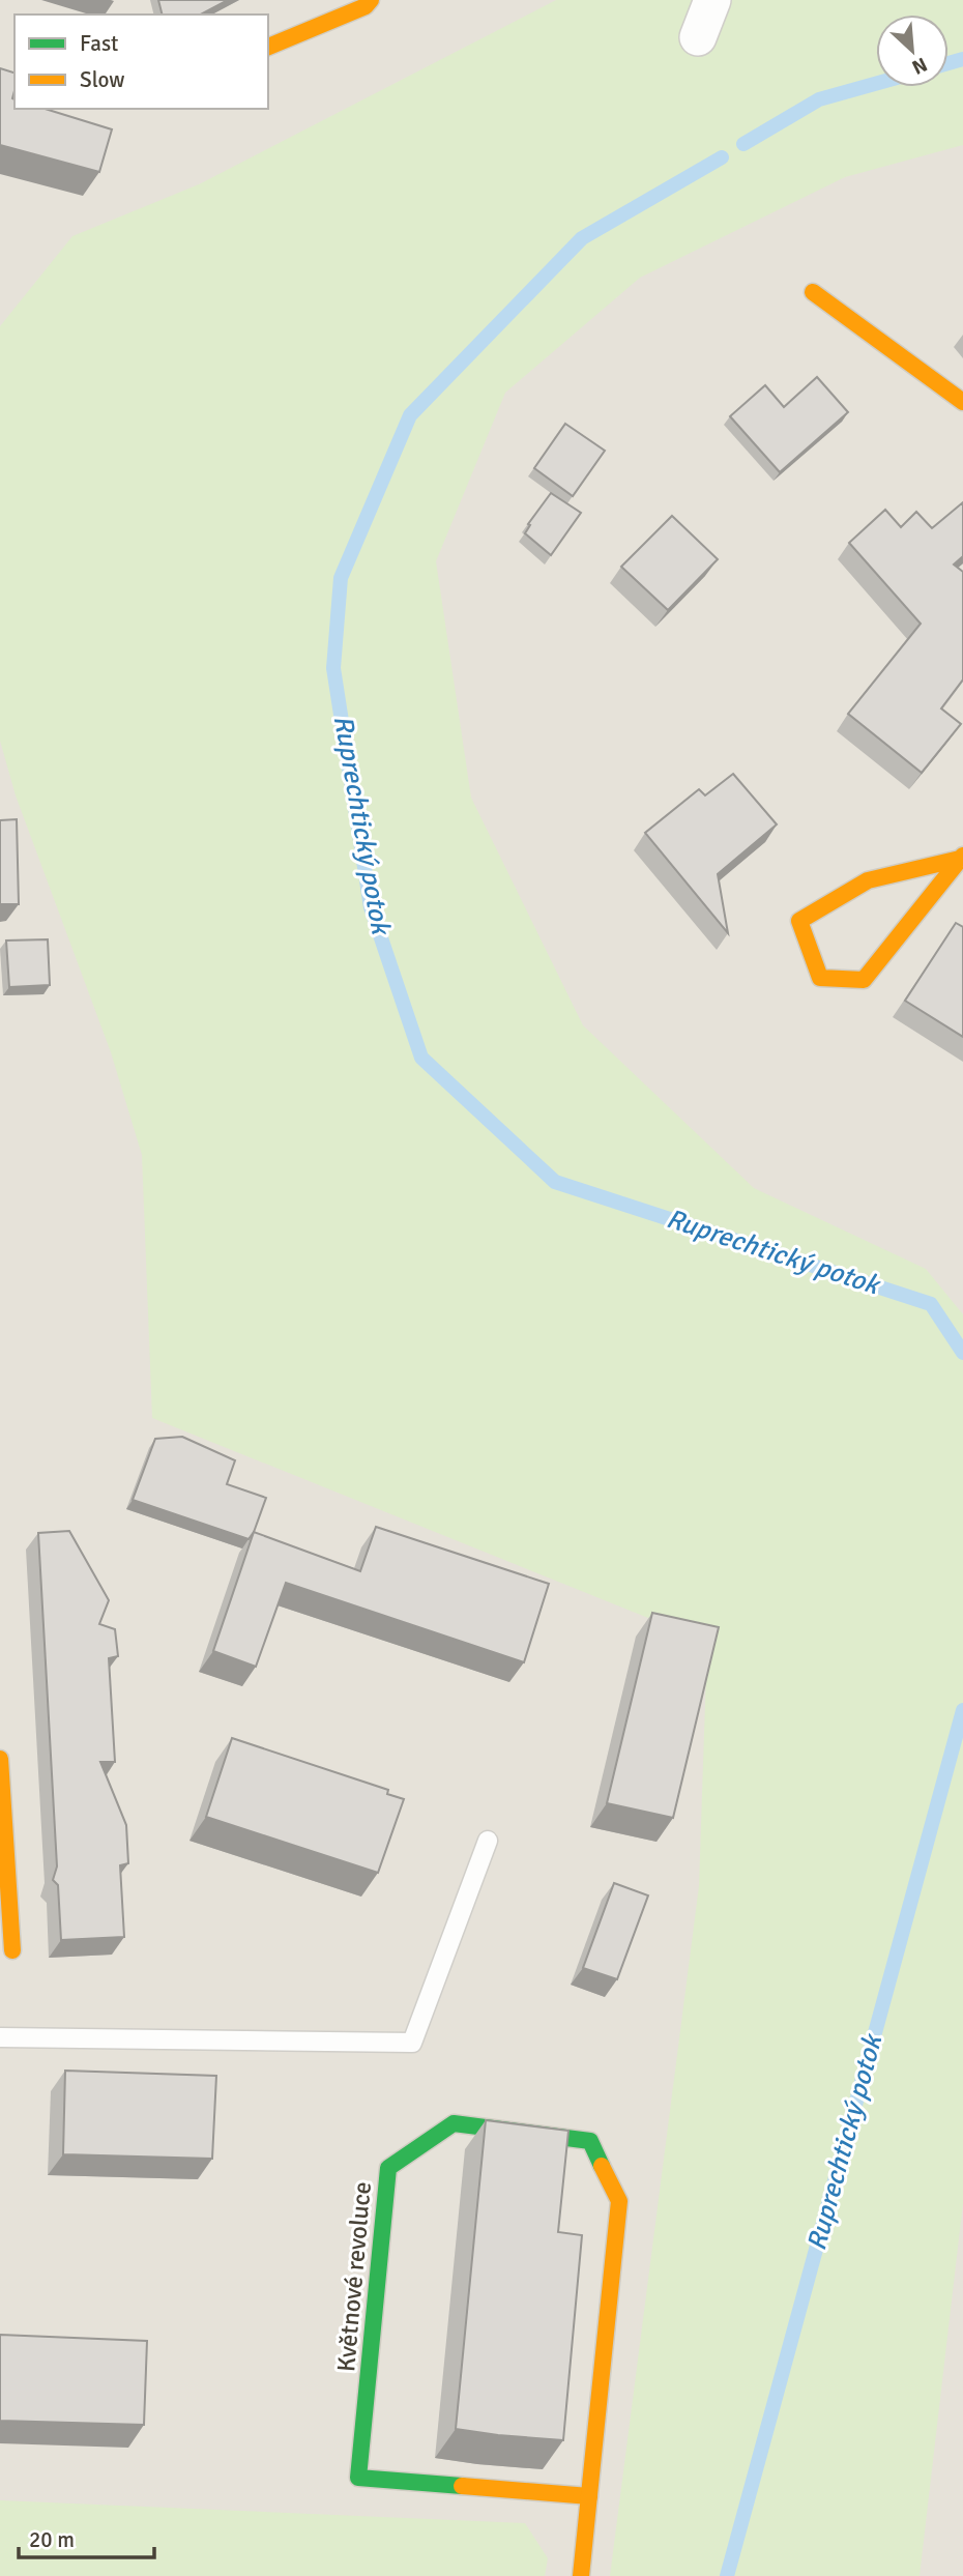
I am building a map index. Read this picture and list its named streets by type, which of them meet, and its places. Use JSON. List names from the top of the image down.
{
  "streets": {
    "street": ["Květnové revoluce"]
  },
  "water": ["Ruprechtický potok"],
  "legend": ["Fast", "Slow"],
  "scale_bar": "20 m",
  "north": "bottom right"
}
